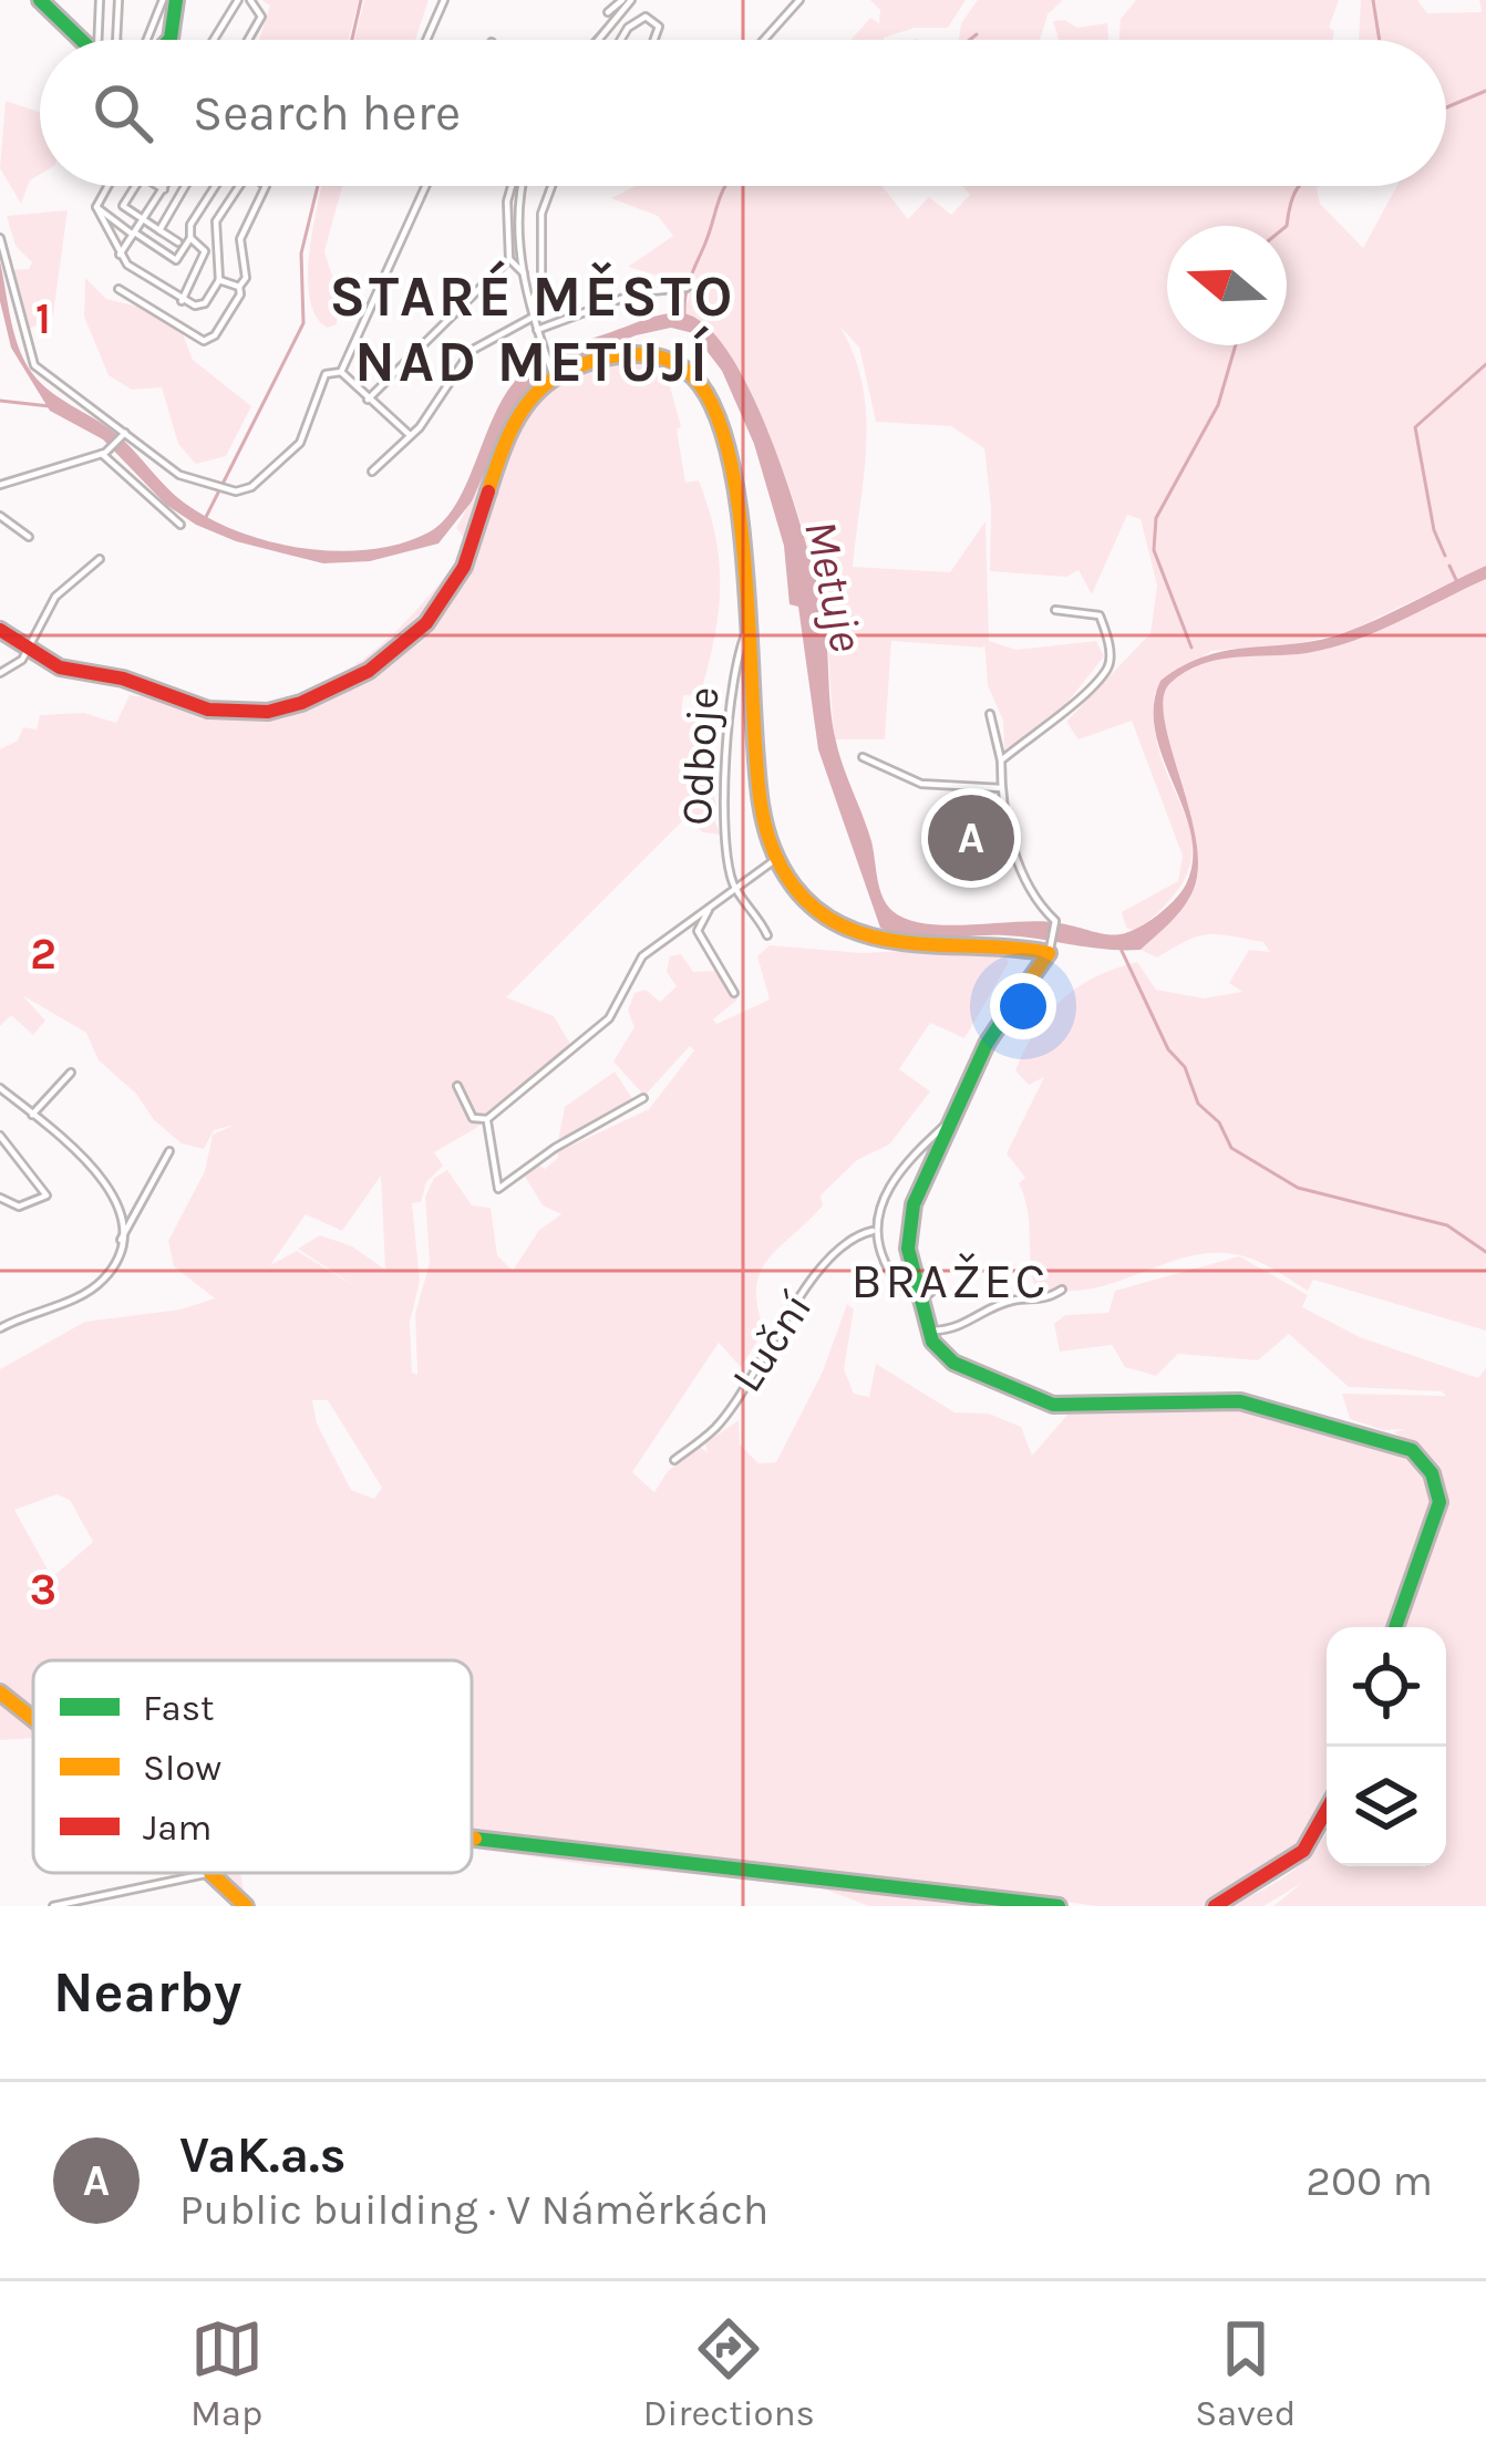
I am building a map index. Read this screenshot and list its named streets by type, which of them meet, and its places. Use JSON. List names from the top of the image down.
{
  "streets": {
    "street": ["Odboje", "Luční"]
  },
  "districts": ["STARÉ MĚSTO NAD METUJÍ", "BRAŽEC"],
  "water": ["Metuje"],
  "legend": ["Fast", "Slow", "Jam"],
  "north": "left",
  "page": {
    "search": "Search here",
    "pins": "A",
    "heading": "Nearby",
    "list": [
      {
        "mark": "A",
        "name": "VaK.a.s",
        "note": "Public building · V Náměrkách",
        "value": "200 m"
      }
    ],
    "nav": ["Map", "Directions", "Saved"]
  },
  "grid": {
    "rows": ["1", "2", "3"]
  }
}
